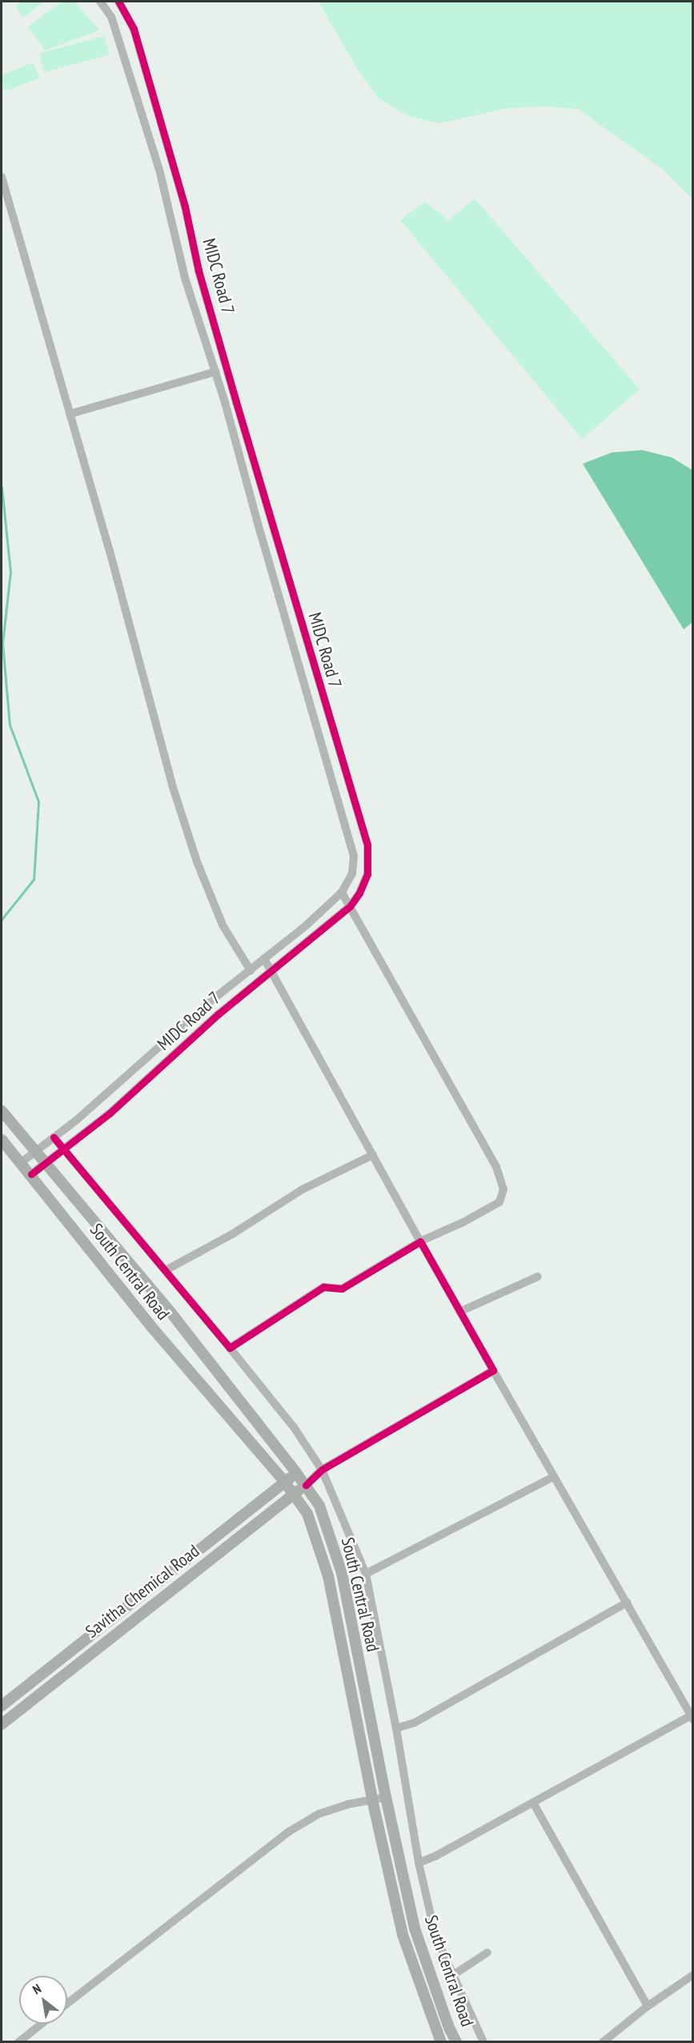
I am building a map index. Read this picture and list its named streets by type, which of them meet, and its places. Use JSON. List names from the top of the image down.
{
  "streets": {
    "main road": ["South Central Road", "Savitha Chemical Road"],
    "street": ["MIDC Road 7"]
  },
  "crossings": [
    ["MIDC Road 7", "South Central Road"],
    ["South Central Road", "Savitha Chemical Road"]
  ],
  "north": "top left"
}
